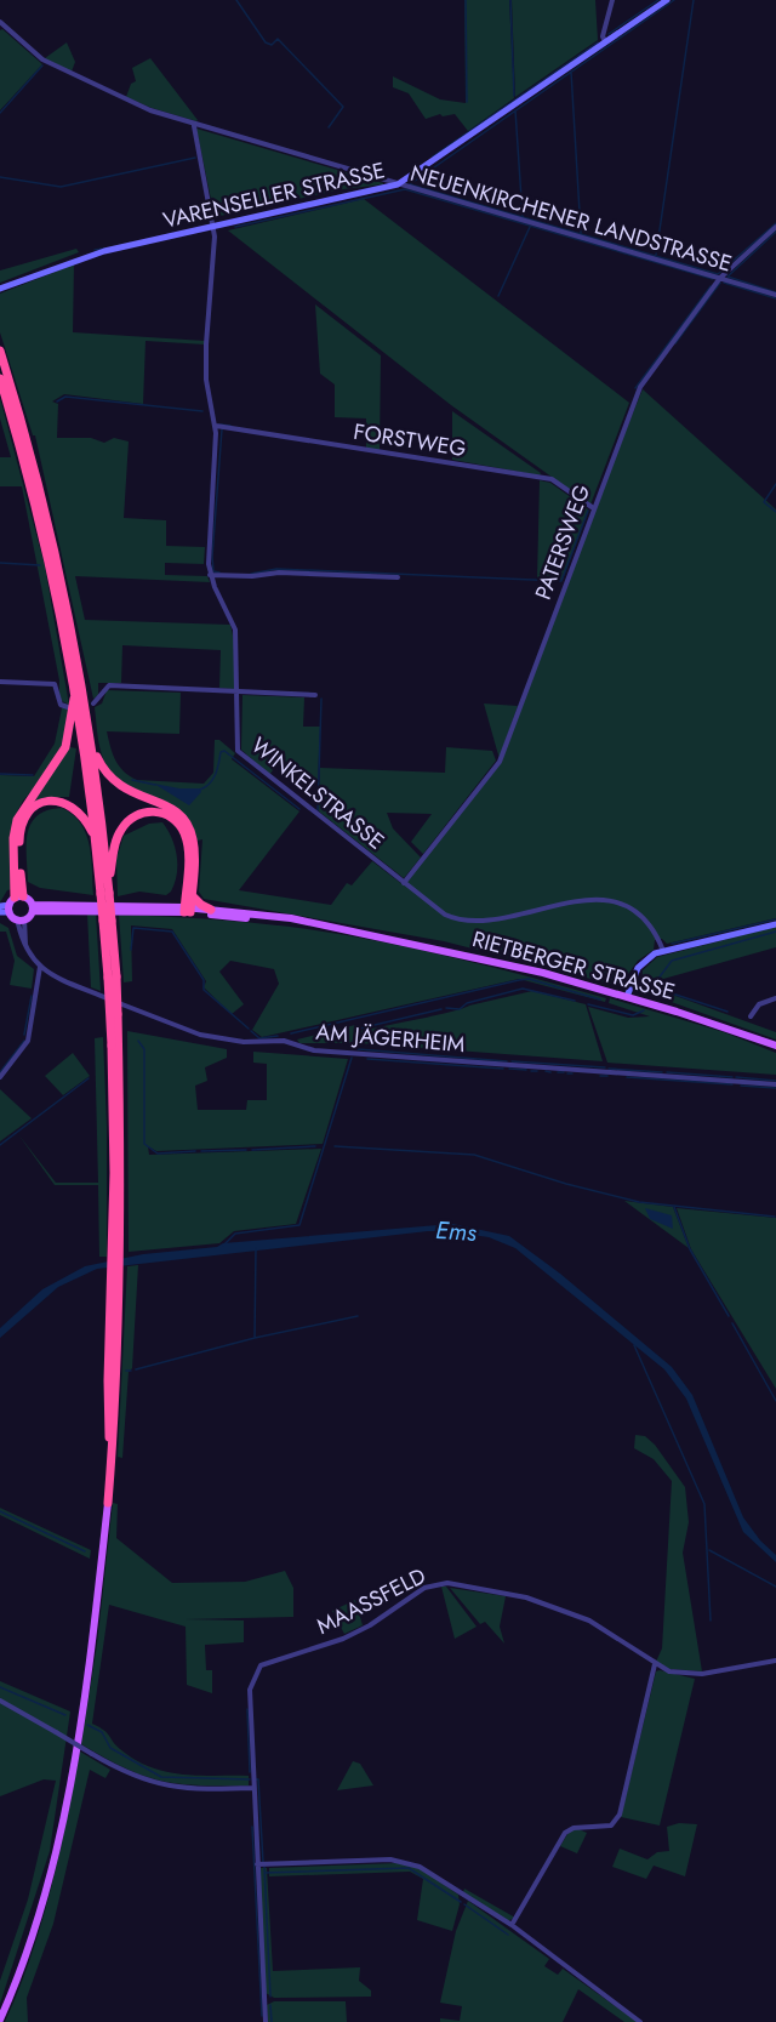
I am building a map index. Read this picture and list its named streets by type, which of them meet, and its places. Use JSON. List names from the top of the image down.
{
  "streets": {
    "main road": ["VARENSELLER STRASSE", "RIETBERGER STRASSE"],
    "street": [
      "NEUENKIRCHENER LANDSTRASSE",
      "FORSTWEG",
      "PATERSWEG",
      "WINKELSTRASSE",
      "AM JÄGERHEIM",
      "MAASSFELD"
    ]
  },
  "crossings": [
    ["VARENSELLER STRASSE", "NEUENKIRCHENER LANDSTRASSE"],
    ["VARENSELLER STRASSE", "WINKELSTRASSE"],
    ["NEUENKIRCHENER LANDSTRASSE", "PATERSWEG"],
    ["NEUENKIRCHENER LANDSTRASSE", "WINKELSTRASSE"],
    ["FORSTWEG", "PATERSWEG"],
    ["FORSTWEG", "WINKELSTRASSE"],
    ["PATERSWEG", "WINKELSTRASSE"]
  ],
  "water": ["Ems"]
}
